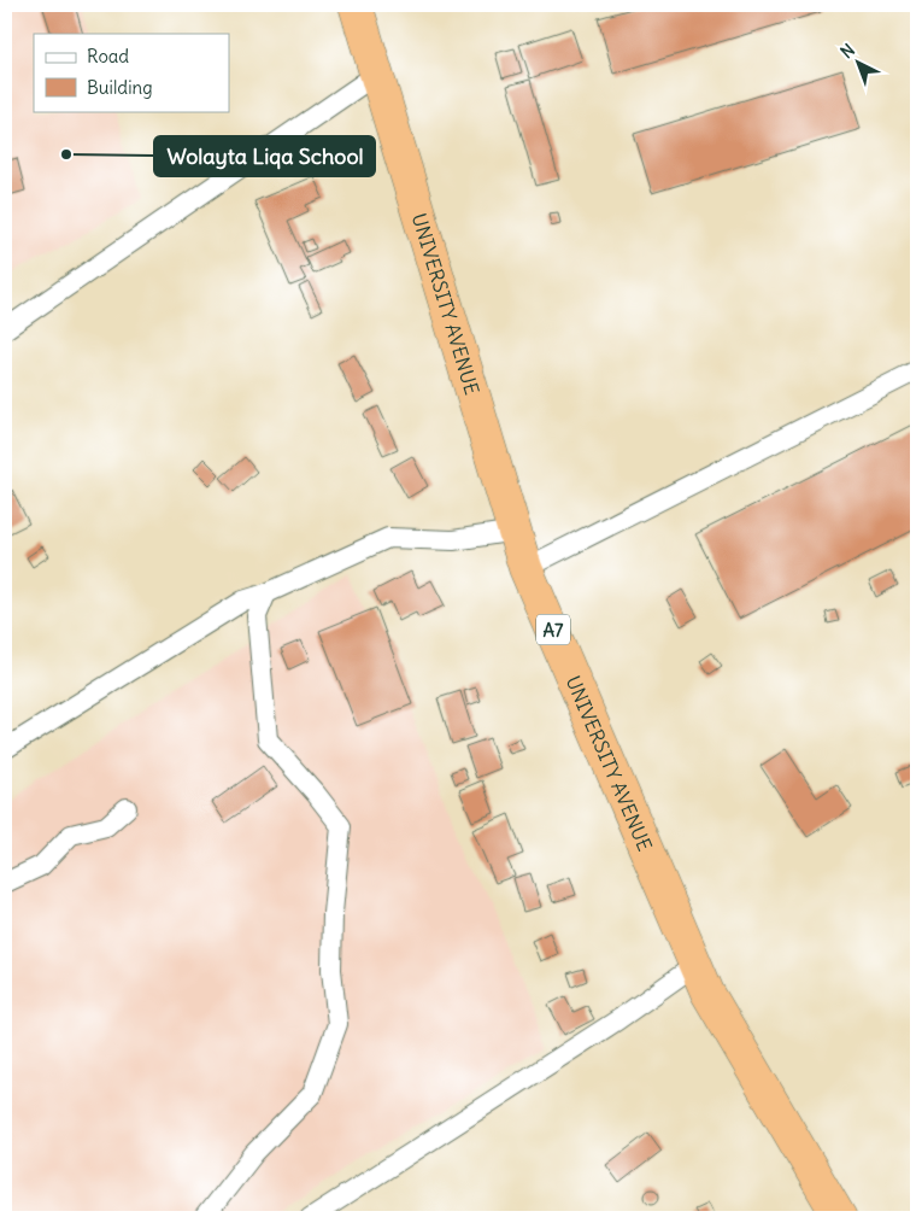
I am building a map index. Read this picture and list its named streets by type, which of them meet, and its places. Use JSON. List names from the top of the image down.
{
  "streets": {
    "highway": ["UNIVERSITY AVENUE", "A7"]
  },
  "places": ["Wolayta Liqa School"],
  "legend": ["Road", "Building"],
  "north": "top left"
}
